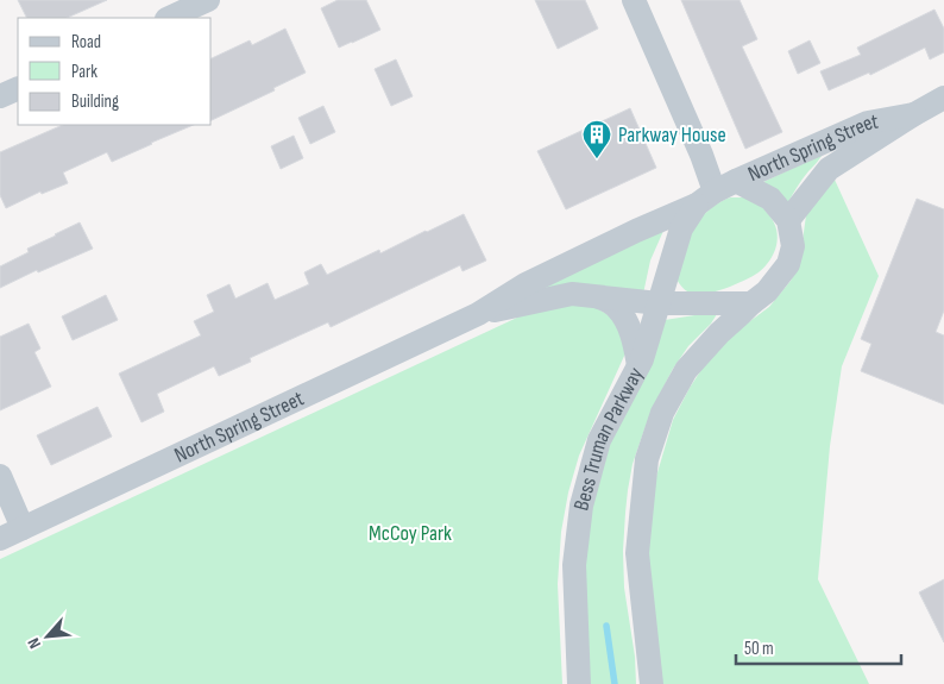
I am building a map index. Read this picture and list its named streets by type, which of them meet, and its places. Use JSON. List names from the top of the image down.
{
  "streets": {
    "street": ["North Spring Street", "Bess Truman Parkway"]
  },
  "crossings": [
    ["North Spring Street", "Bess Truman Parkway"]
  ],
  "parks": ["McCoy Park"],
  "places": {
    "building": ["Parkway House"]
  },
  "legend": ["Road", "Park", "Building"],
  "scale_bar": "50 m",
  "north": "bottom left"
}
